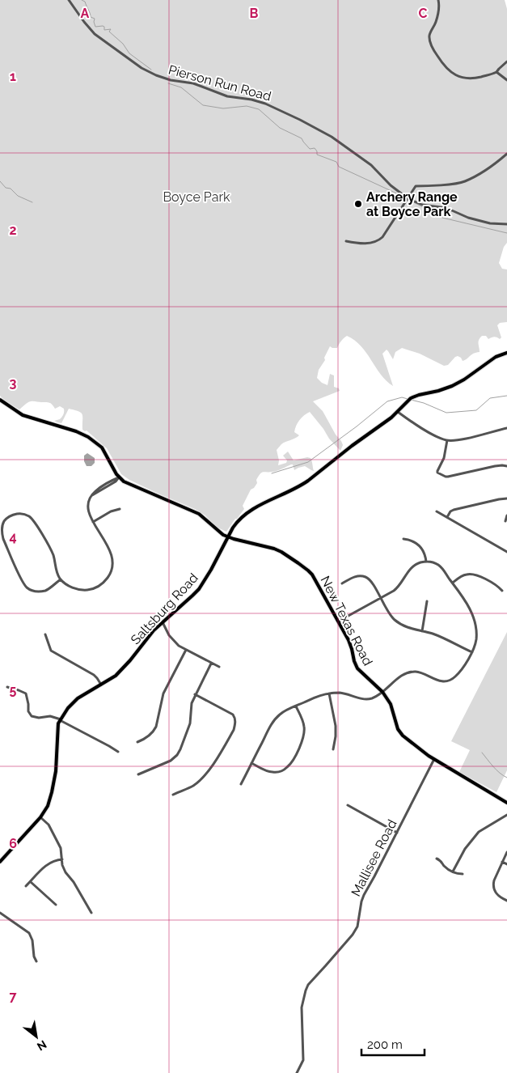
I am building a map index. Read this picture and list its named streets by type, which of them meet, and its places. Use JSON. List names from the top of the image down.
{
  "streets": {
    "main road": ["Saltsburg Road", "New Texas Road"],
    "street": ["Pierson Run Road", "Mallisee Road"]
  },
  "crossings": [
    ["Saltsburg Road", "New Texas Road"],
    ["New Texas Road", "Mallisee Road"]
  ],
  "parks": ["Boyce Park"],
  "places": ["Archery Range at Boyce Park"],
  "scale_bar": "200 m",
  "north": "bottom right",
  "grid": {
    "columns": ["A", "B", "C"],
    "rows": [
      "1",
      "2",
      "3",
      "4",
      "5",
      "6",
      "7"
    ]
  }
}
